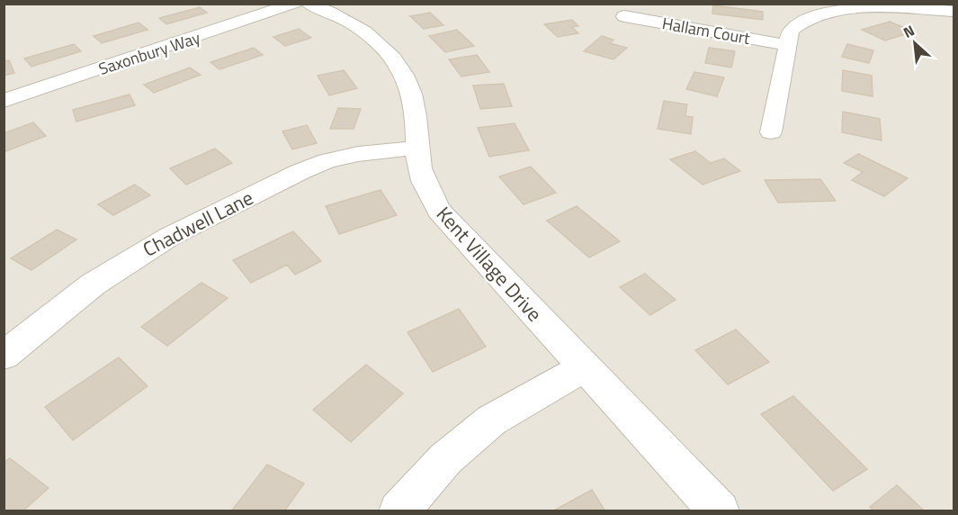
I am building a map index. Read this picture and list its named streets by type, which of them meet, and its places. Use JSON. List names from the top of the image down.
{
  "streets": {
    "street": [
      "Hallam Court",
      "Saxonbury Way",
      "Chadwell Lane",
      "Kent Village Drive"
    ]
  },
  "crossings": [
    ["Chadwell Lane", "Kent Village Drive"]
  ],
  "north": "top left"
}
